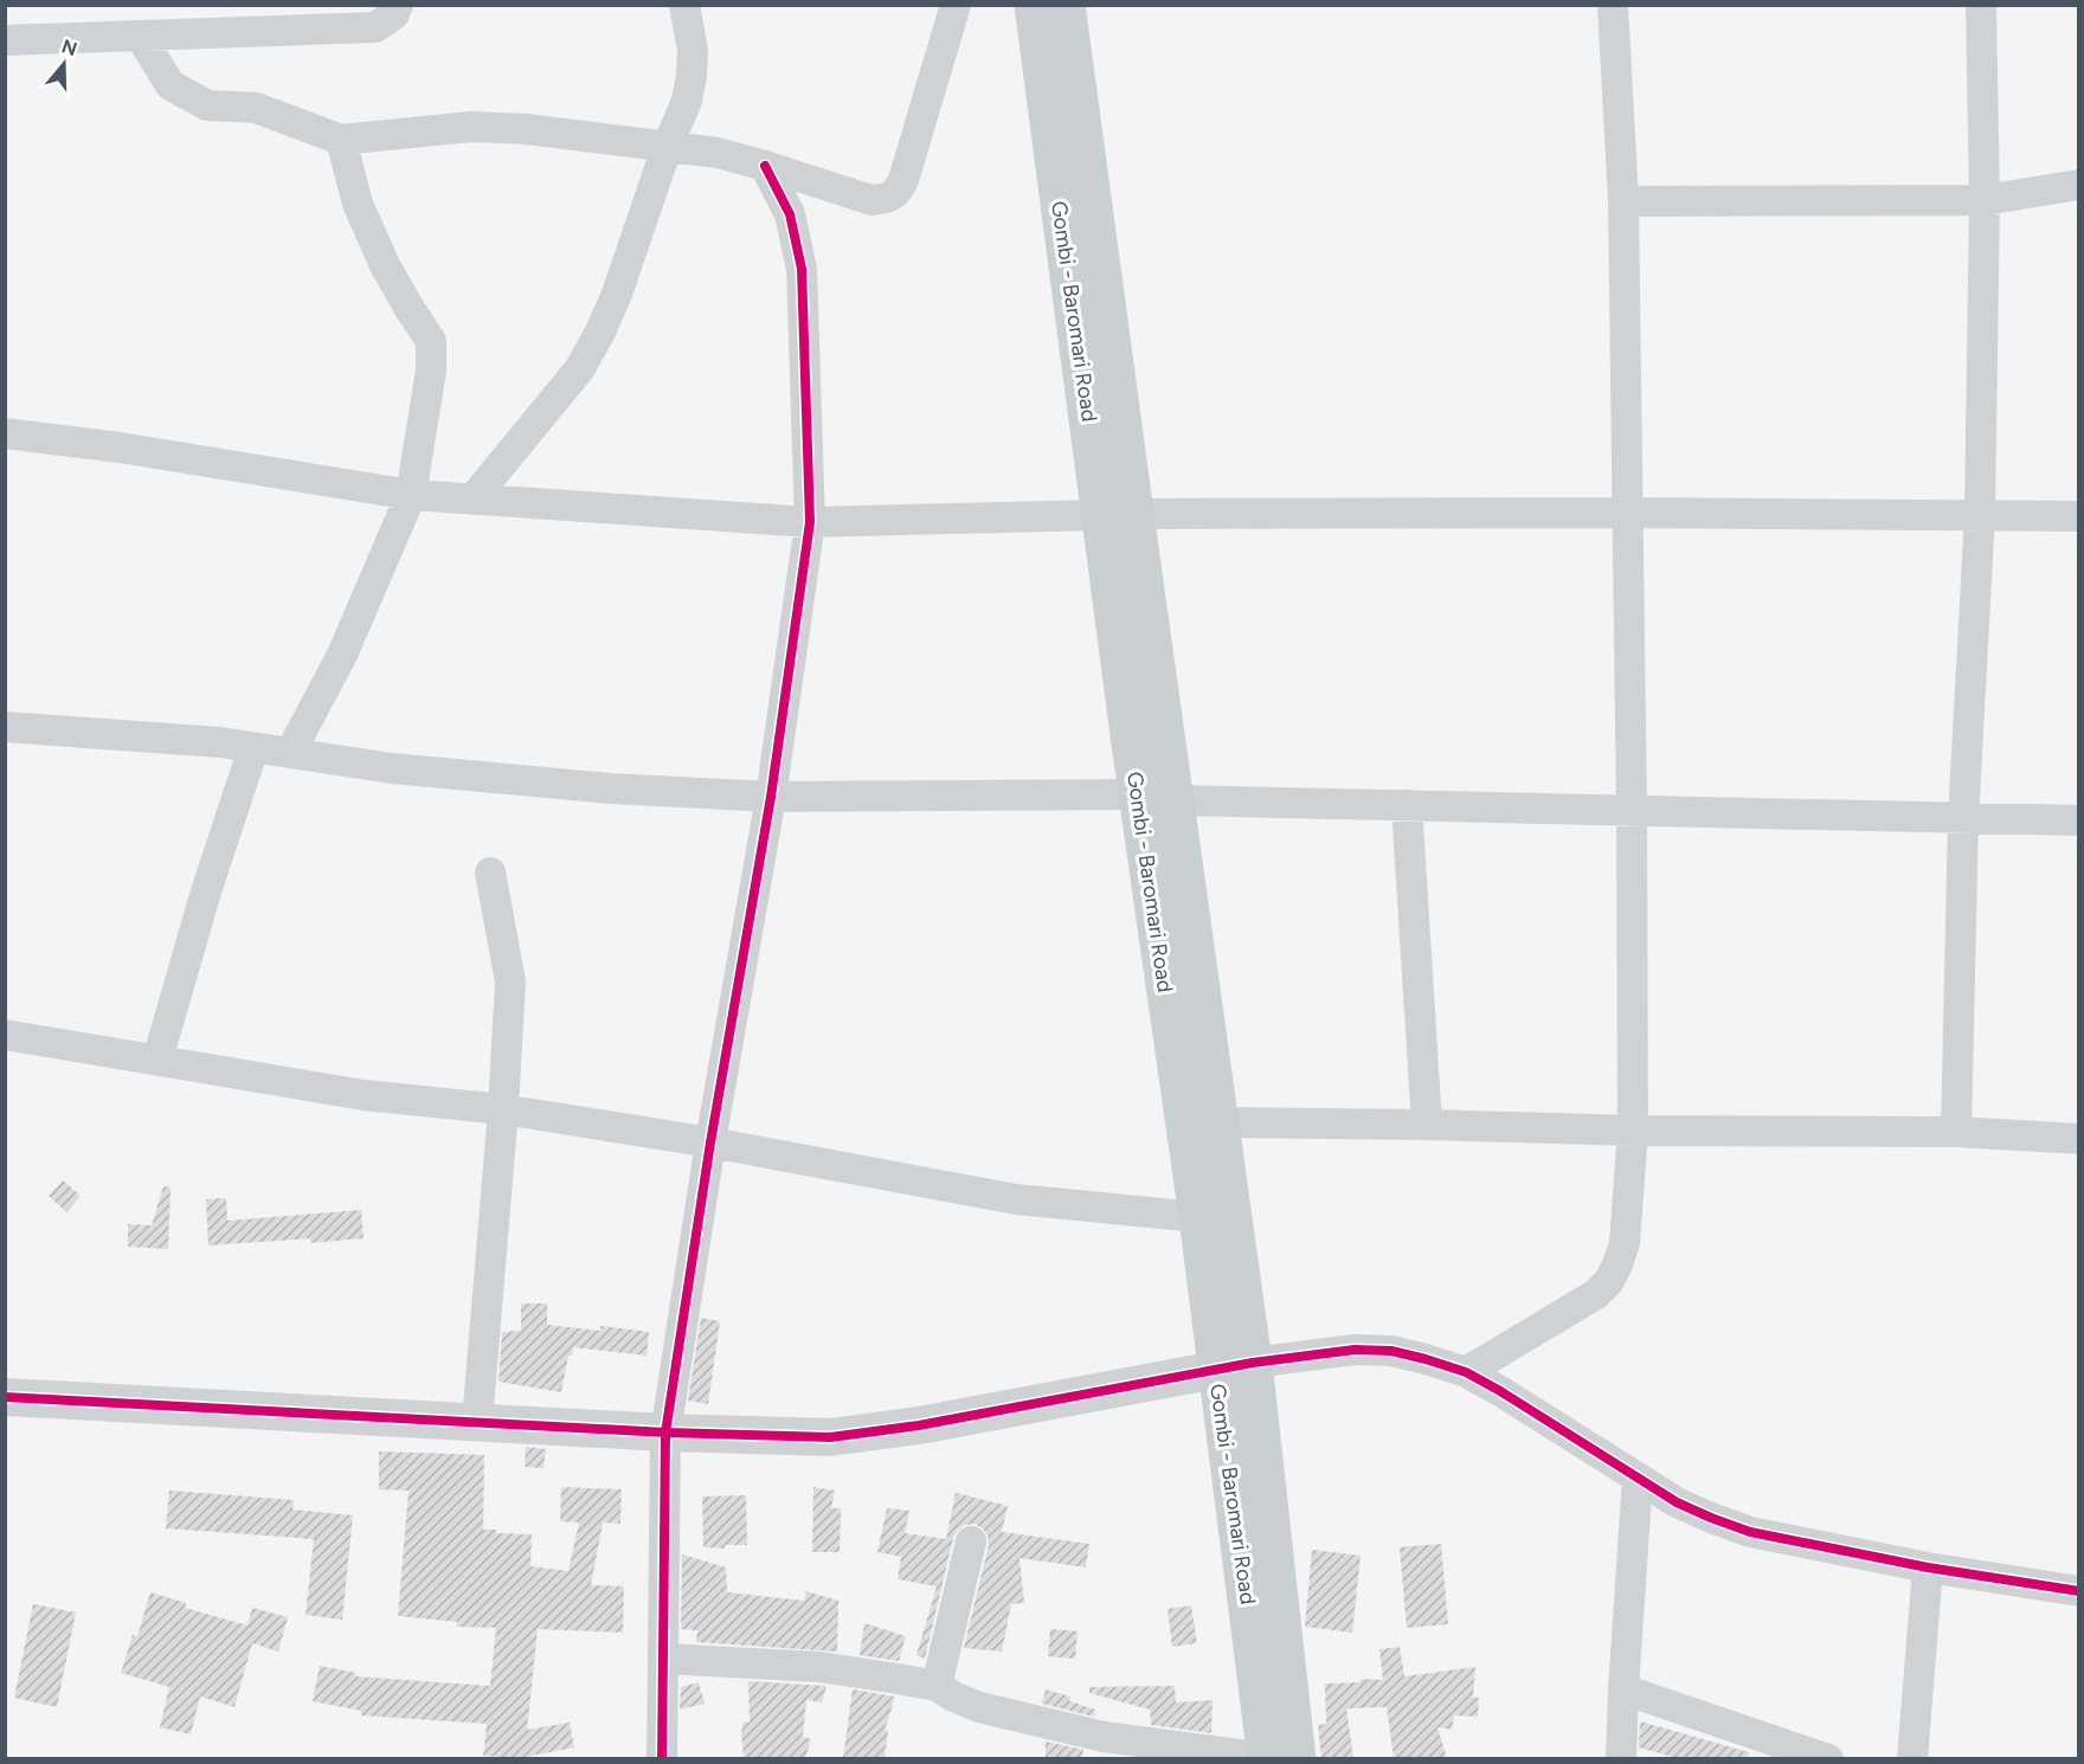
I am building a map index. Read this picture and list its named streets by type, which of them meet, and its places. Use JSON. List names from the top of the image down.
{
  "streets": {
    "main road": ["Gombi - Baromari Road"]
  },
  "north": "top"
}
